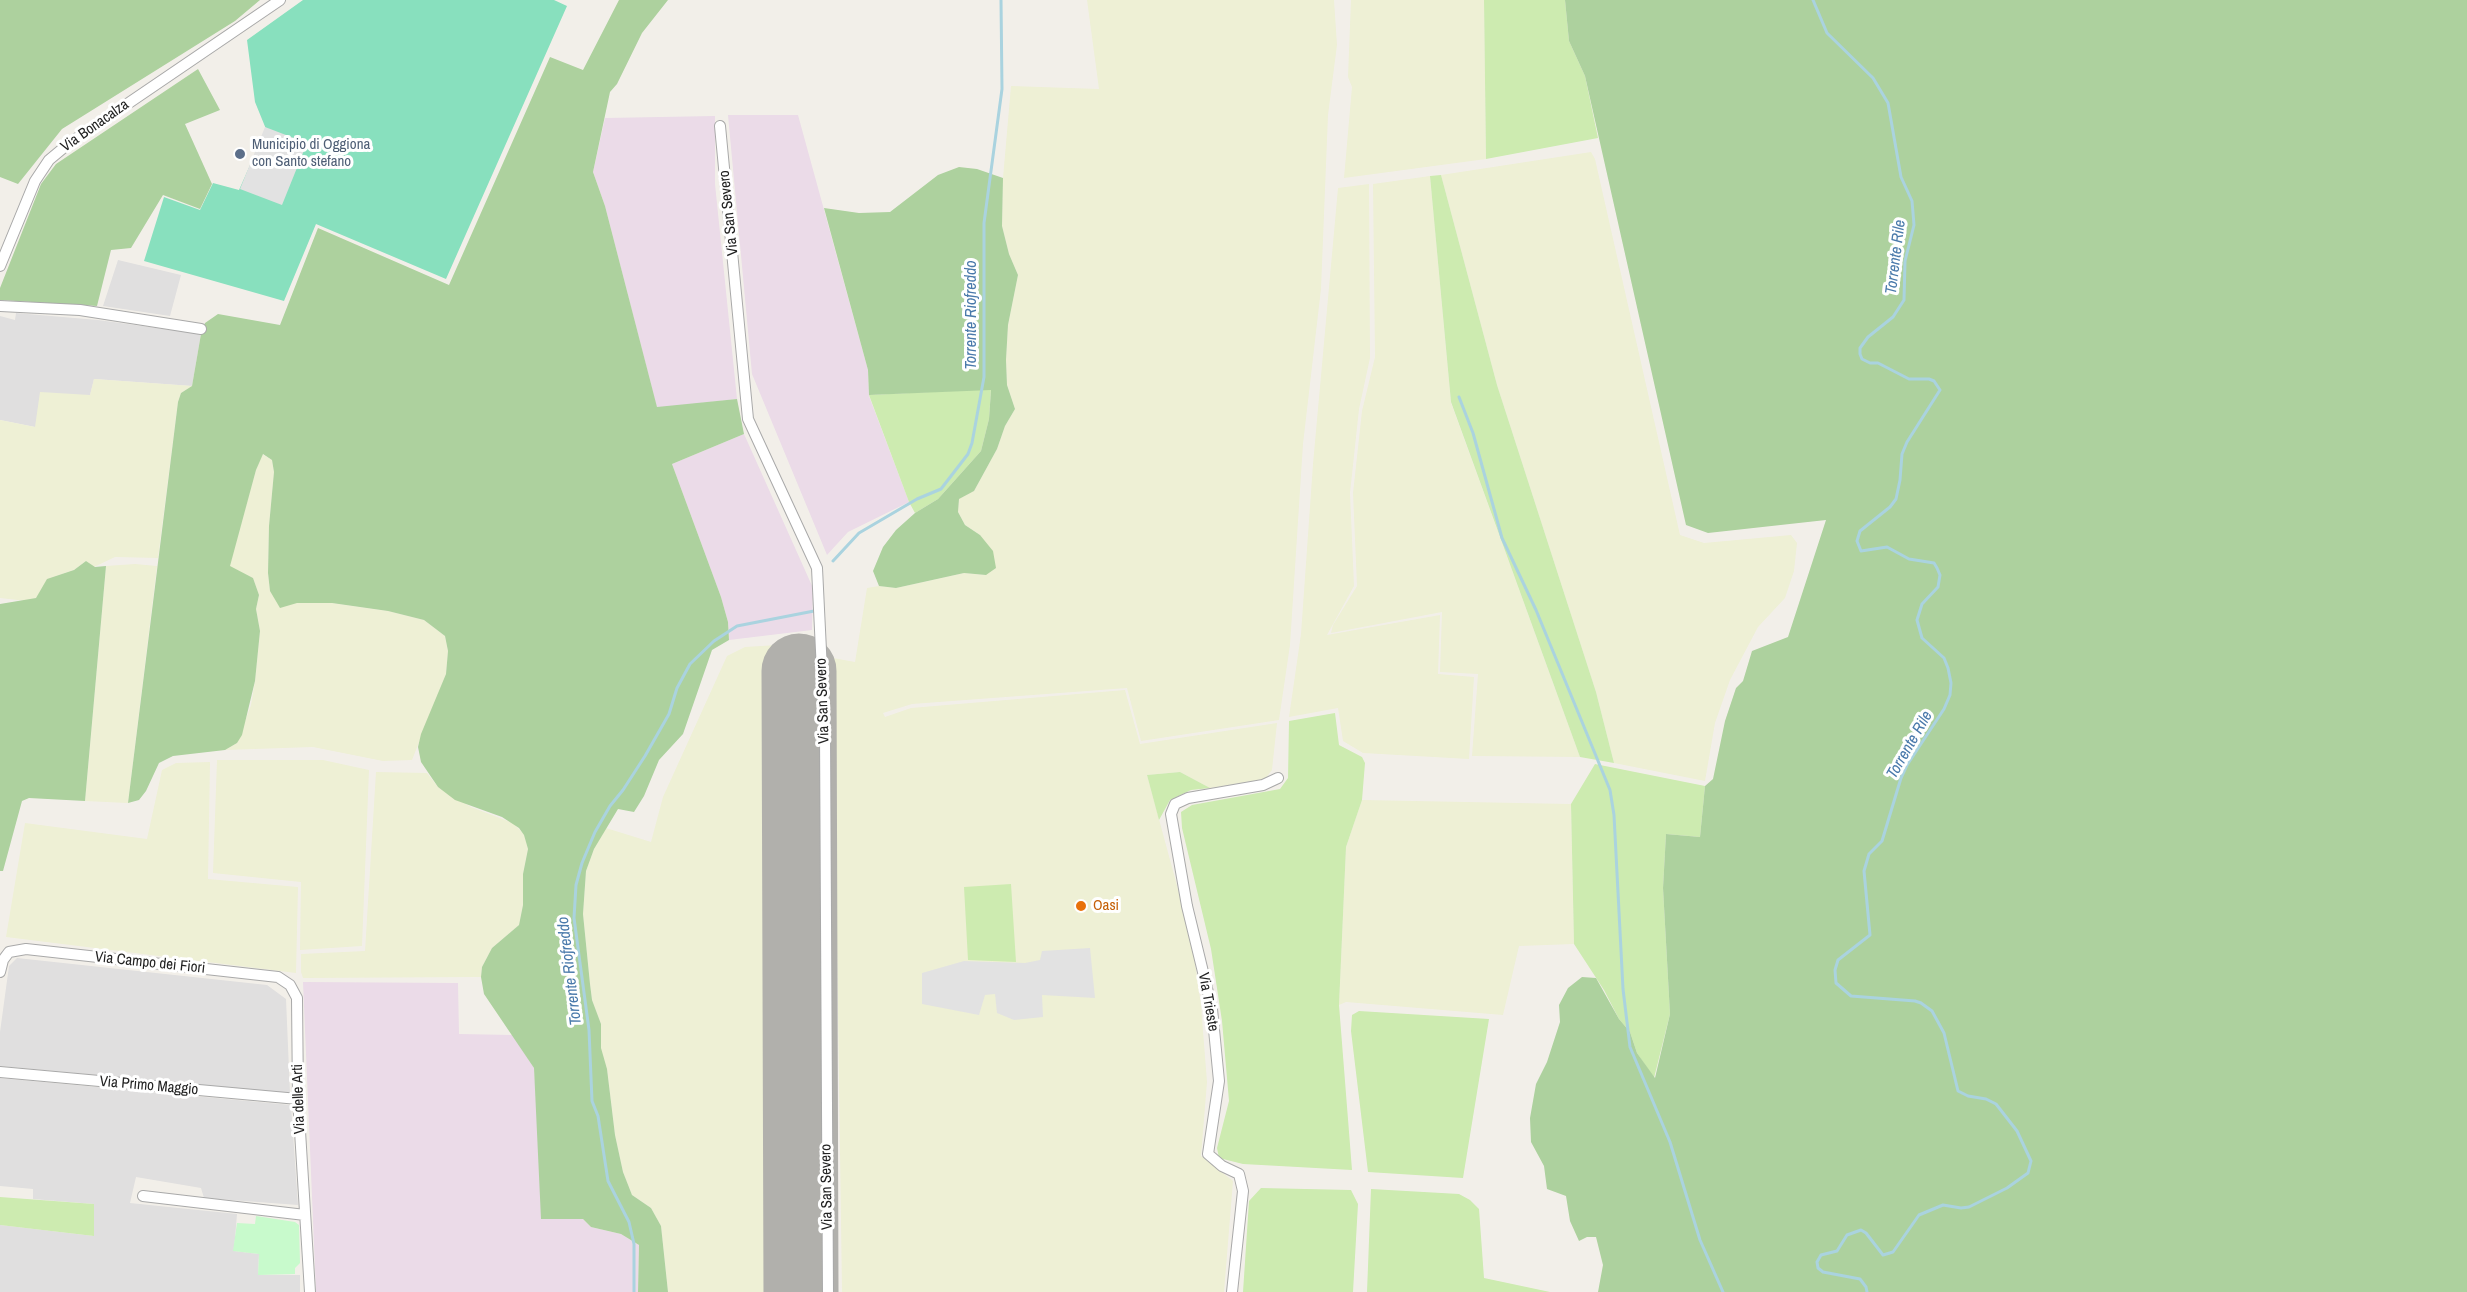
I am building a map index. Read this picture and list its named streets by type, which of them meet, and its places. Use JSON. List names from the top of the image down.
{
  "streets": {
    "street": [
      "Via Bonacalza",
      "Via San Severo",
      "Via Campo dei Fiori",
      "Via Trieste",
      "Via Primo Maggio",
      "Via delle Arti"
    ]
  },
  "crossings": [
    ["Via Campo dei Fiori", "Via delle Arti"],
    ["Via Primo Maggio", "Via delle Arti"]
  ],
  "water": ["Torrente Rile", "Torrente Riofreddo"],
  "places": ["Municipio di Oggiona con Santo stefano", "Oasi"]
}
